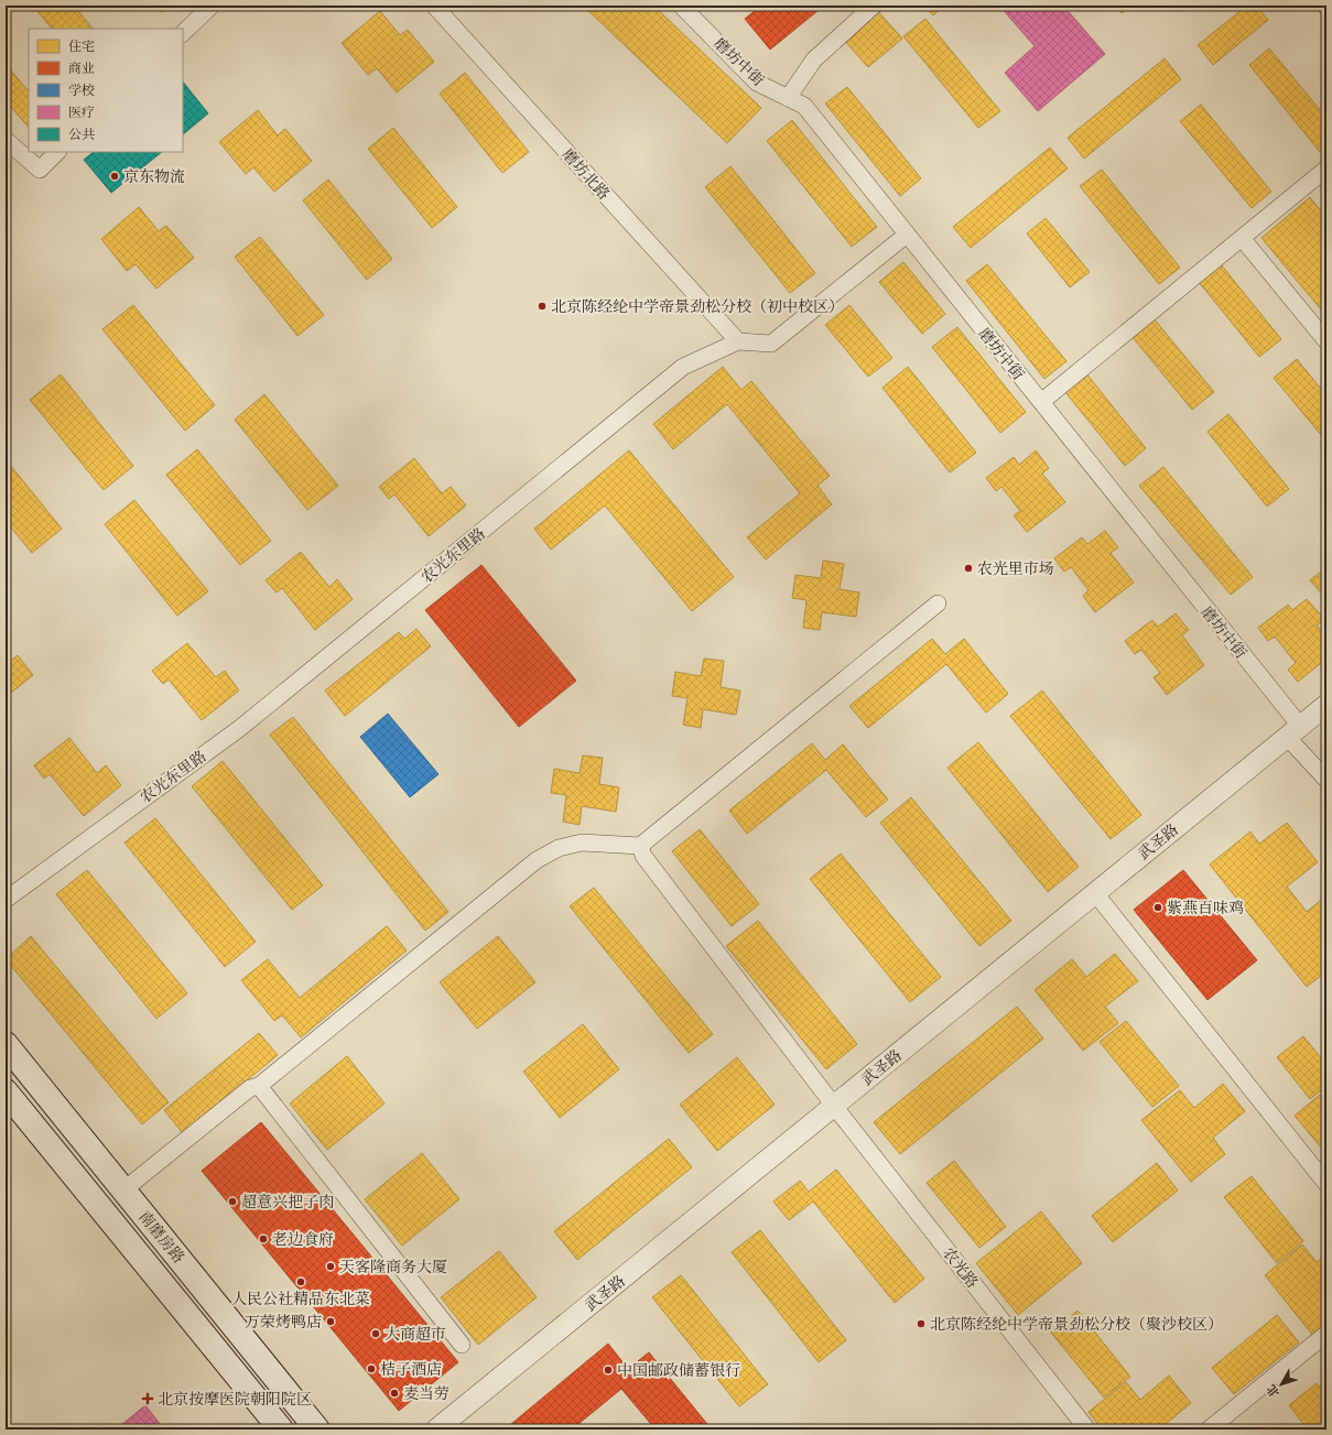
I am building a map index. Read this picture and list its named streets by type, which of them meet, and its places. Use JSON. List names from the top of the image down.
{
  "streets": {
    "main road": ["南磨房路"],
    "street": [
      "磨坊中街",
      "磨坊北路",
      "农光东里路",
      "武圣路",
      "农光路"
    ]
  },
  "crossings": [
    ["磨坊中街", "农光东里路"],
    ["磨坊中街", "武圣路"],
    ["磨坊北路", "农光东里路"],
    ["武圣路", "农光路"]
  ],
  "places": {
    "other": [
      "京东物流",
      "北京陈经纶中学帝景劲松分校（初中校区）",
      "农光里市场",
      "紫燕百味鸡",
      "超意兴把子肉",
      "老边食府",
      "天客隆商务大厦",
      "人民公社精品东北菜",
      "万荣烤鸭店",
      "北京陈经纶中学帝景劲松分校（聚沙校区）",
      "大商超市",
      "桔子酒店",
      "中国邮政储蓄银行",
      "麦当劳"
    ],
    "health": ["北京按摩医院朝阳院区"]
  },
  "legend": [
    "住宅",
    "商业",
    "学校",
    "医疗",
    "公共"
  ],
  "north": "bottom left"
}
